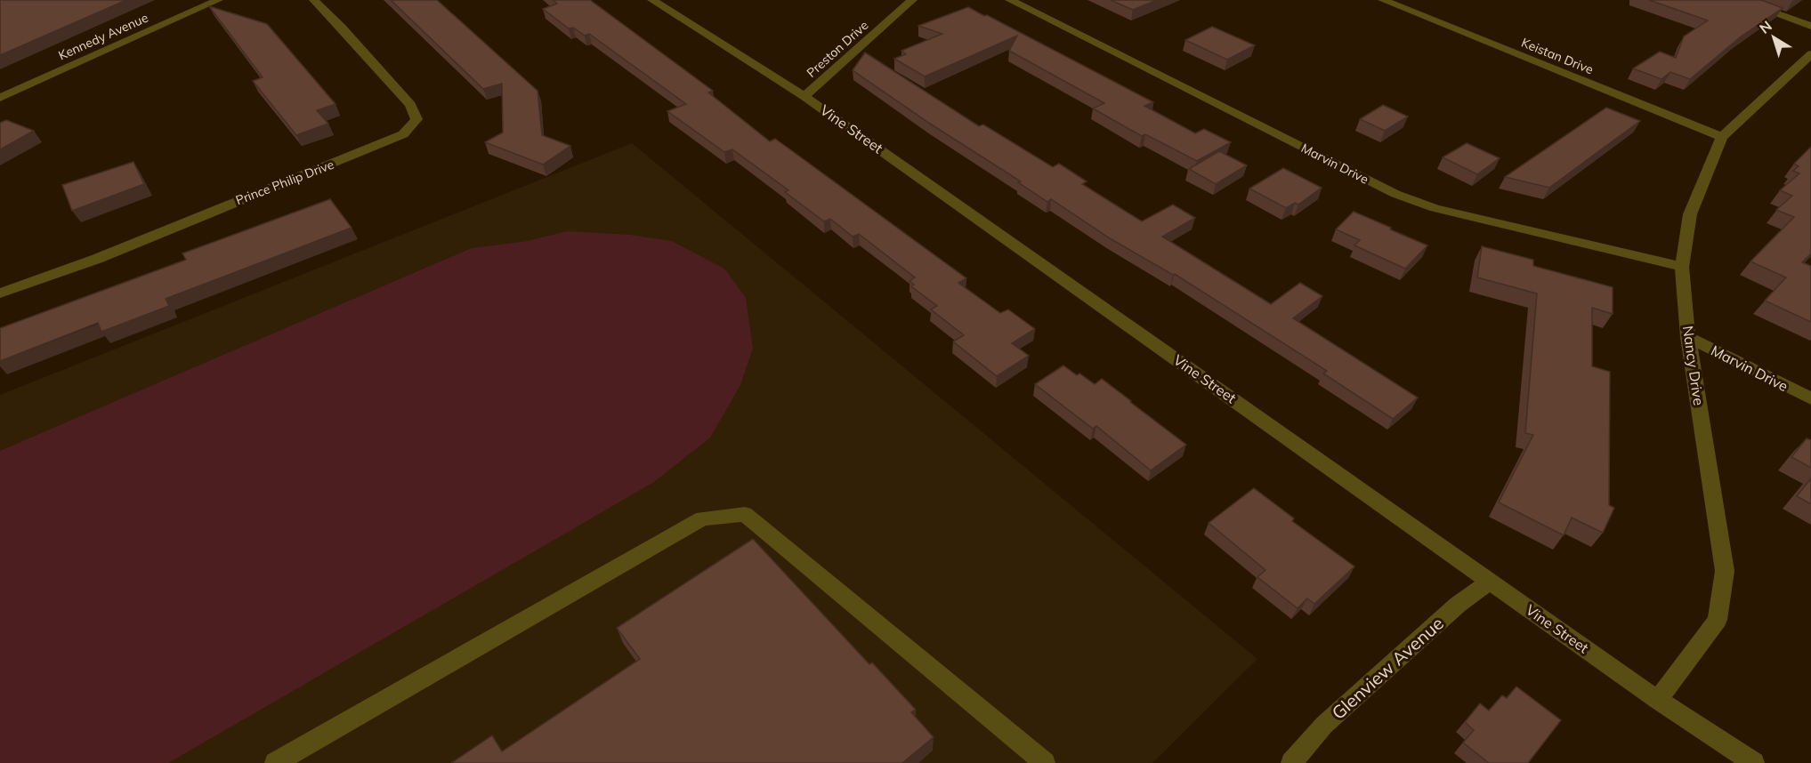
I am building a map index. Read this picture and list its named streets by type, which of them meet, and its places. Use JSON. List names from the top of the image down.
{
  "streets": {
    "street": [
      "Kennedy Avenue",
      "Preston Drive",
      "Keistan Drive",
      "Vine Street",
      "Marvin Drive",
      "Prince Philip Drive",
      "Nancy Drive",
      "Glenview Avenue"
    ]
  },
  "crossings": [
    ["Preston Drive", "Vine Street"],
    ["Keistan Drive", "Nancy Drive"],
    ["Vine Street", "Nancy Drive"],
    ["Vine Street", "Glenview Avenue"],
    ["Marvin Drive", "Nancy Drive"]
  ],
  "north": "top left"
}
